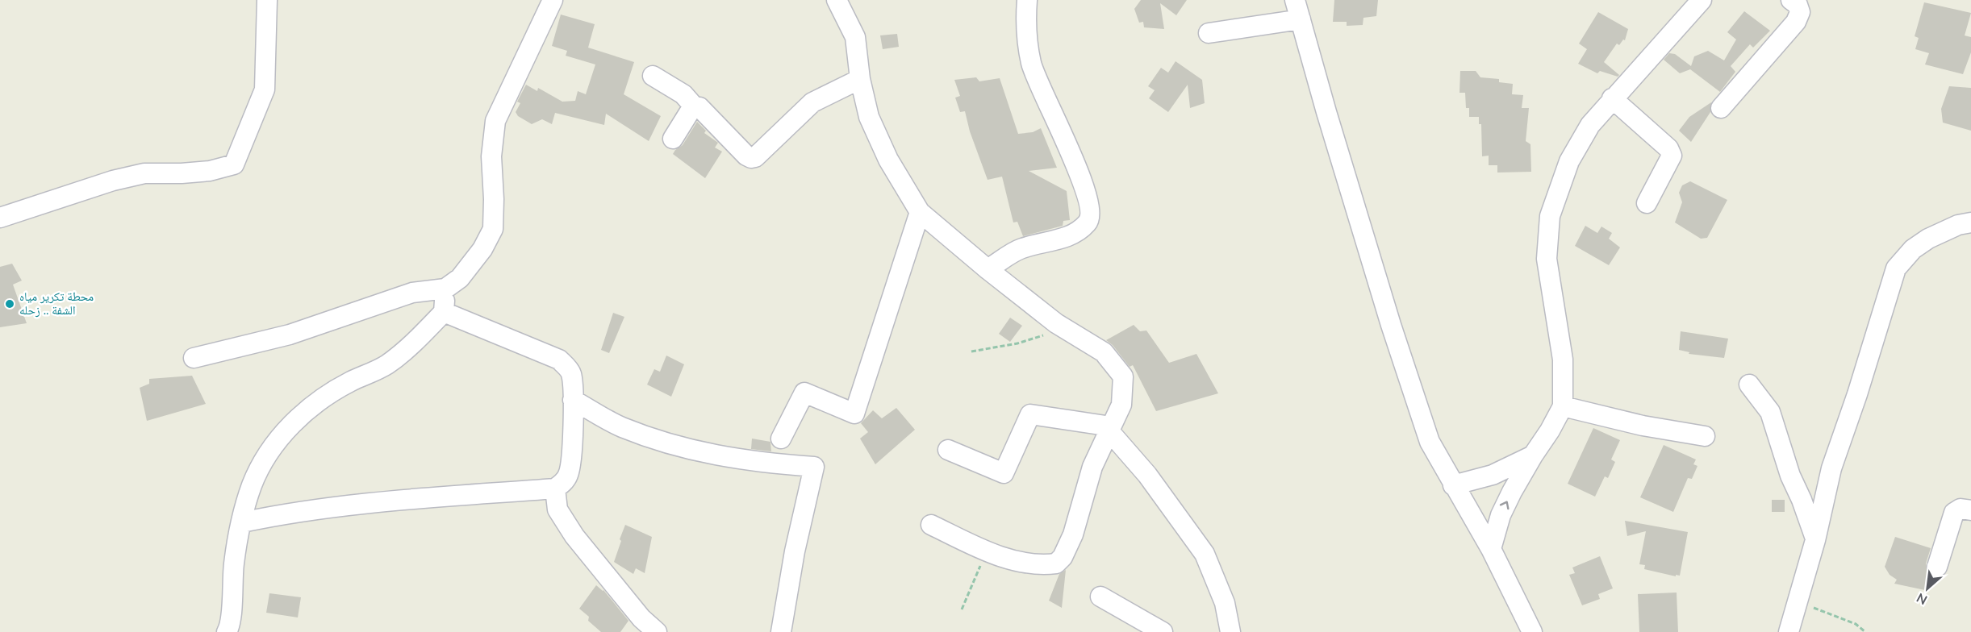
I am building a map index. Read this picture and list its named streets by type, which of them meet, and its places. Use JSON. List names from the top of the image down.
{
  "places": ["محطة تكرير مياه الشفة .. زحله"],
  "north": "bottom left"
}
